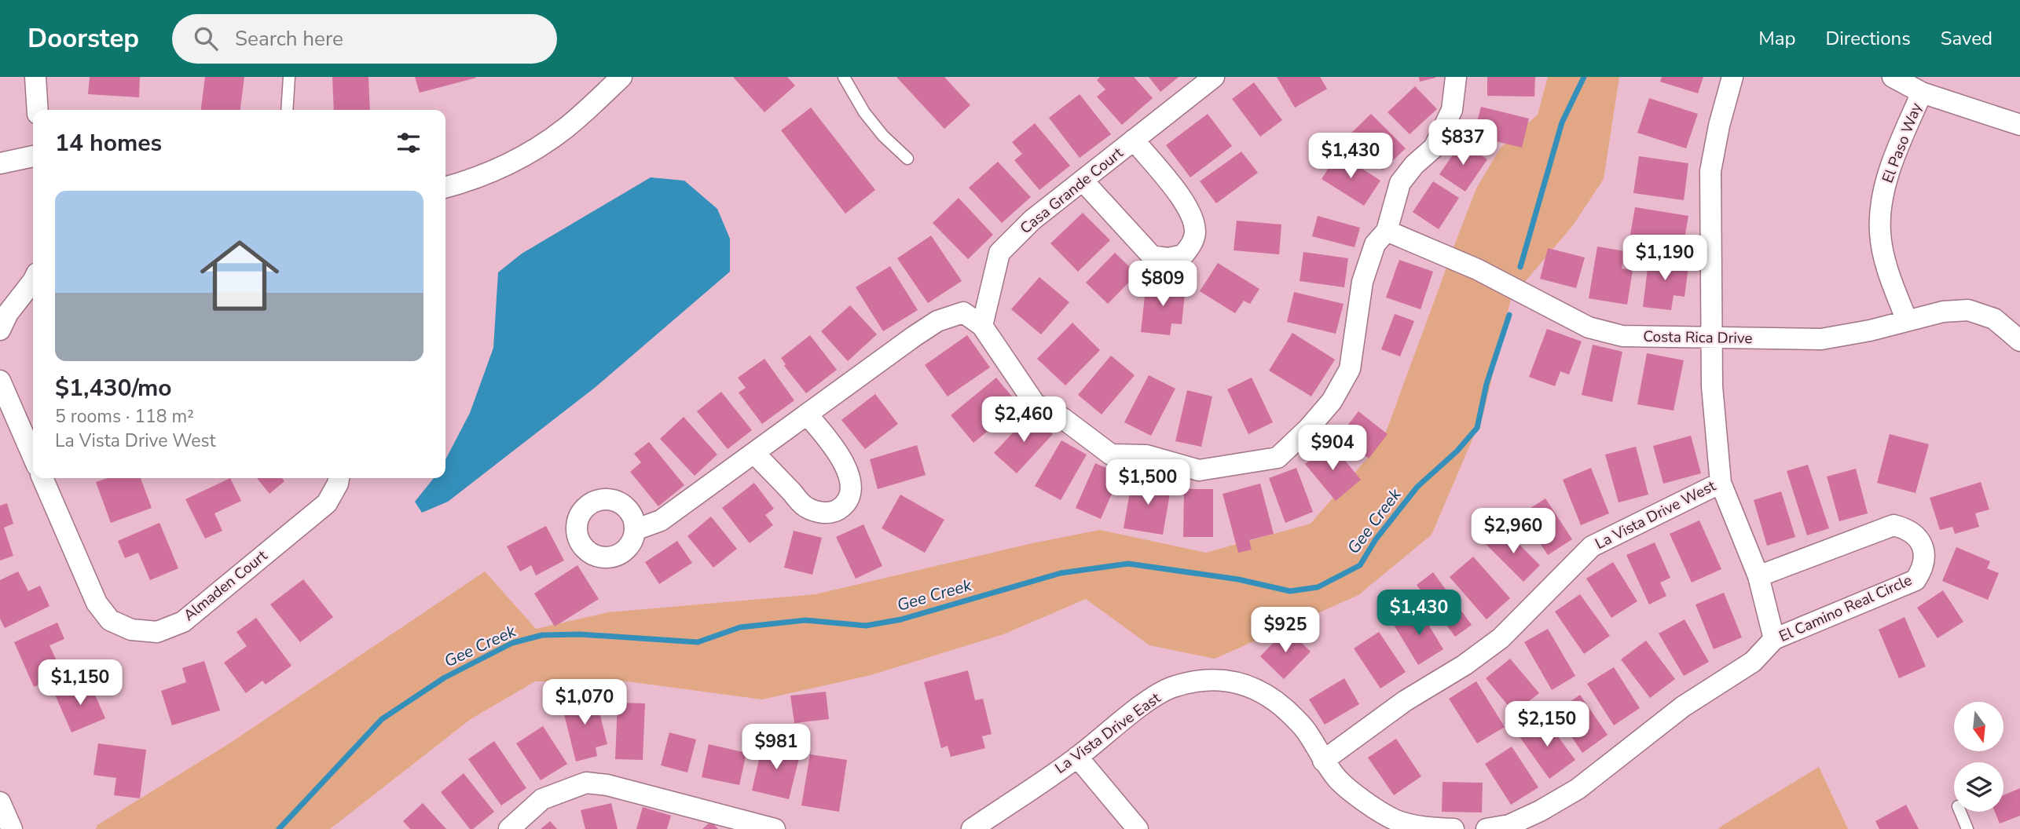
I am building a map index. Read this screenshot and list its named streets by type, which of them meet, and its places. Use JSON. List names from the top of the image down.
{
  "streets": {
    "street": [
      "El Paso Way",
      "Casa Grande Court",
      "Costa Rica Drive",
      "La Vista Drive West",
      "Almaden Court",
      "El Camino Real Circle",
      "La Vista Drive East"
    ]
  },
  "crossings": [
    ["El Paso Way", "Costa Rica Drive"],
    ["Costa Rica Drive", "La Vista Drive West"],
    ["La Vista Drive West", "La Vista Drive East"]
  ],
  "water": ["Gee Creek"],
  "north": "bottom",
  "page": {
    "header": "Doorstep",
    "search": "Search here",
    "nav": ["Map", "Directions", "Saved"],
    "heading": "14 homes",
    "price": [
      "$837",
      "$1,430",
      "$1,190",
      "$809",
      "$2,460",
      "$904",
      "$1,500",
      "$2,960",
      "$1,430",
      "$925",
      "$1,150",
      "$1,070",
      "$2,150",
      "$981"
    ],
    "list": [
      {
        "name": "$1,430/mo",
        "note": "5 rooms · 118 m² · La Vista Drive West"
      }
    ]
  }
}
